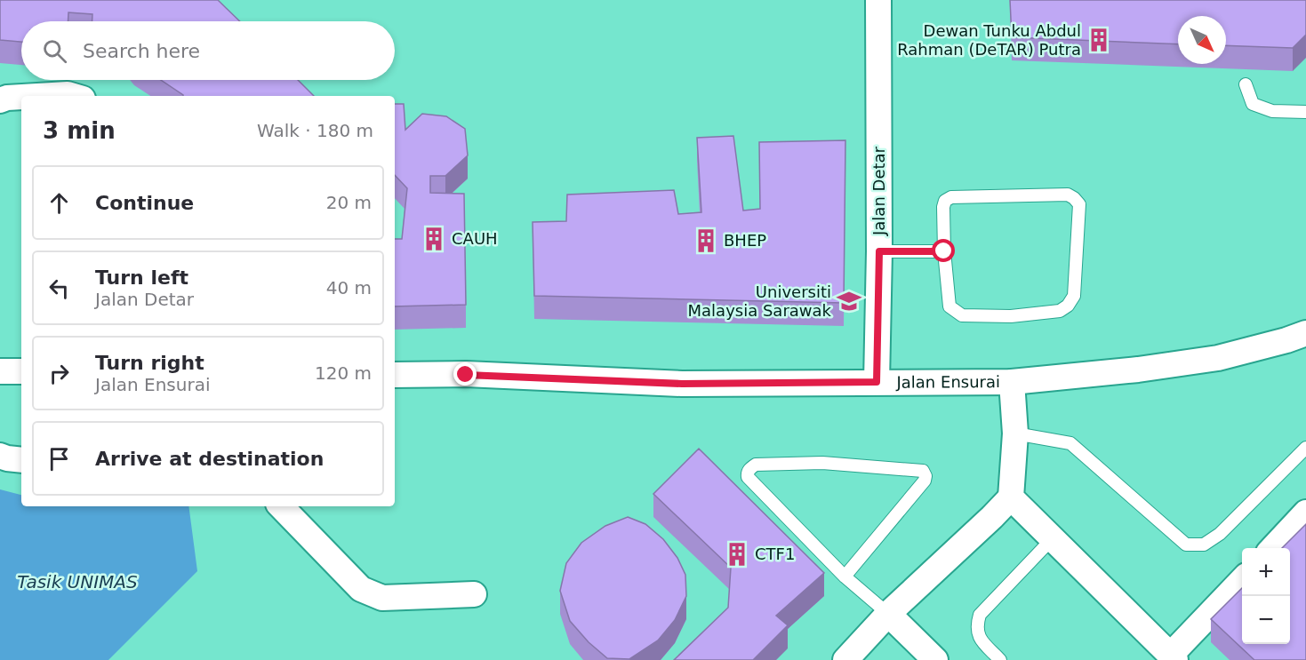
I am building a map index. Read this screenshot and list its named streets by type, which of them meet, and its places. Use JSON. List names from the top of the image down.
{
  "streets": {
    "street": ["Jalan Detar", "Jalan Ensurai"]
  },
  "crossings": [
    ["Jalan Detar", "Jalan Ensurai"]
  ],
  "water": ["Tasik UNIMAS"],
  "places": {
    "building": [
      "Dewan Tunku Abdul Rahman (DeTAR) Putra",
      "CAUH",
      "BHEP",
      "CTF1"
    ],
    "school or university": ["Universiti Malaysia Sarawak"]
  },
  "north": "bottom right",
  "page": {
    "search": "Search here",
    "heading": ["3 min", "Walk · 180 m"],
    "list": [
      ["Continue", "20 m"],
      ["Turn left", "Jalan Detar", "40 m"],
      ["Turn right", "Jalan Ensurai", "120 m"],
      "Arrive at destination"
    ],
    "map_buttons": ["+", "−"]
  }
}
